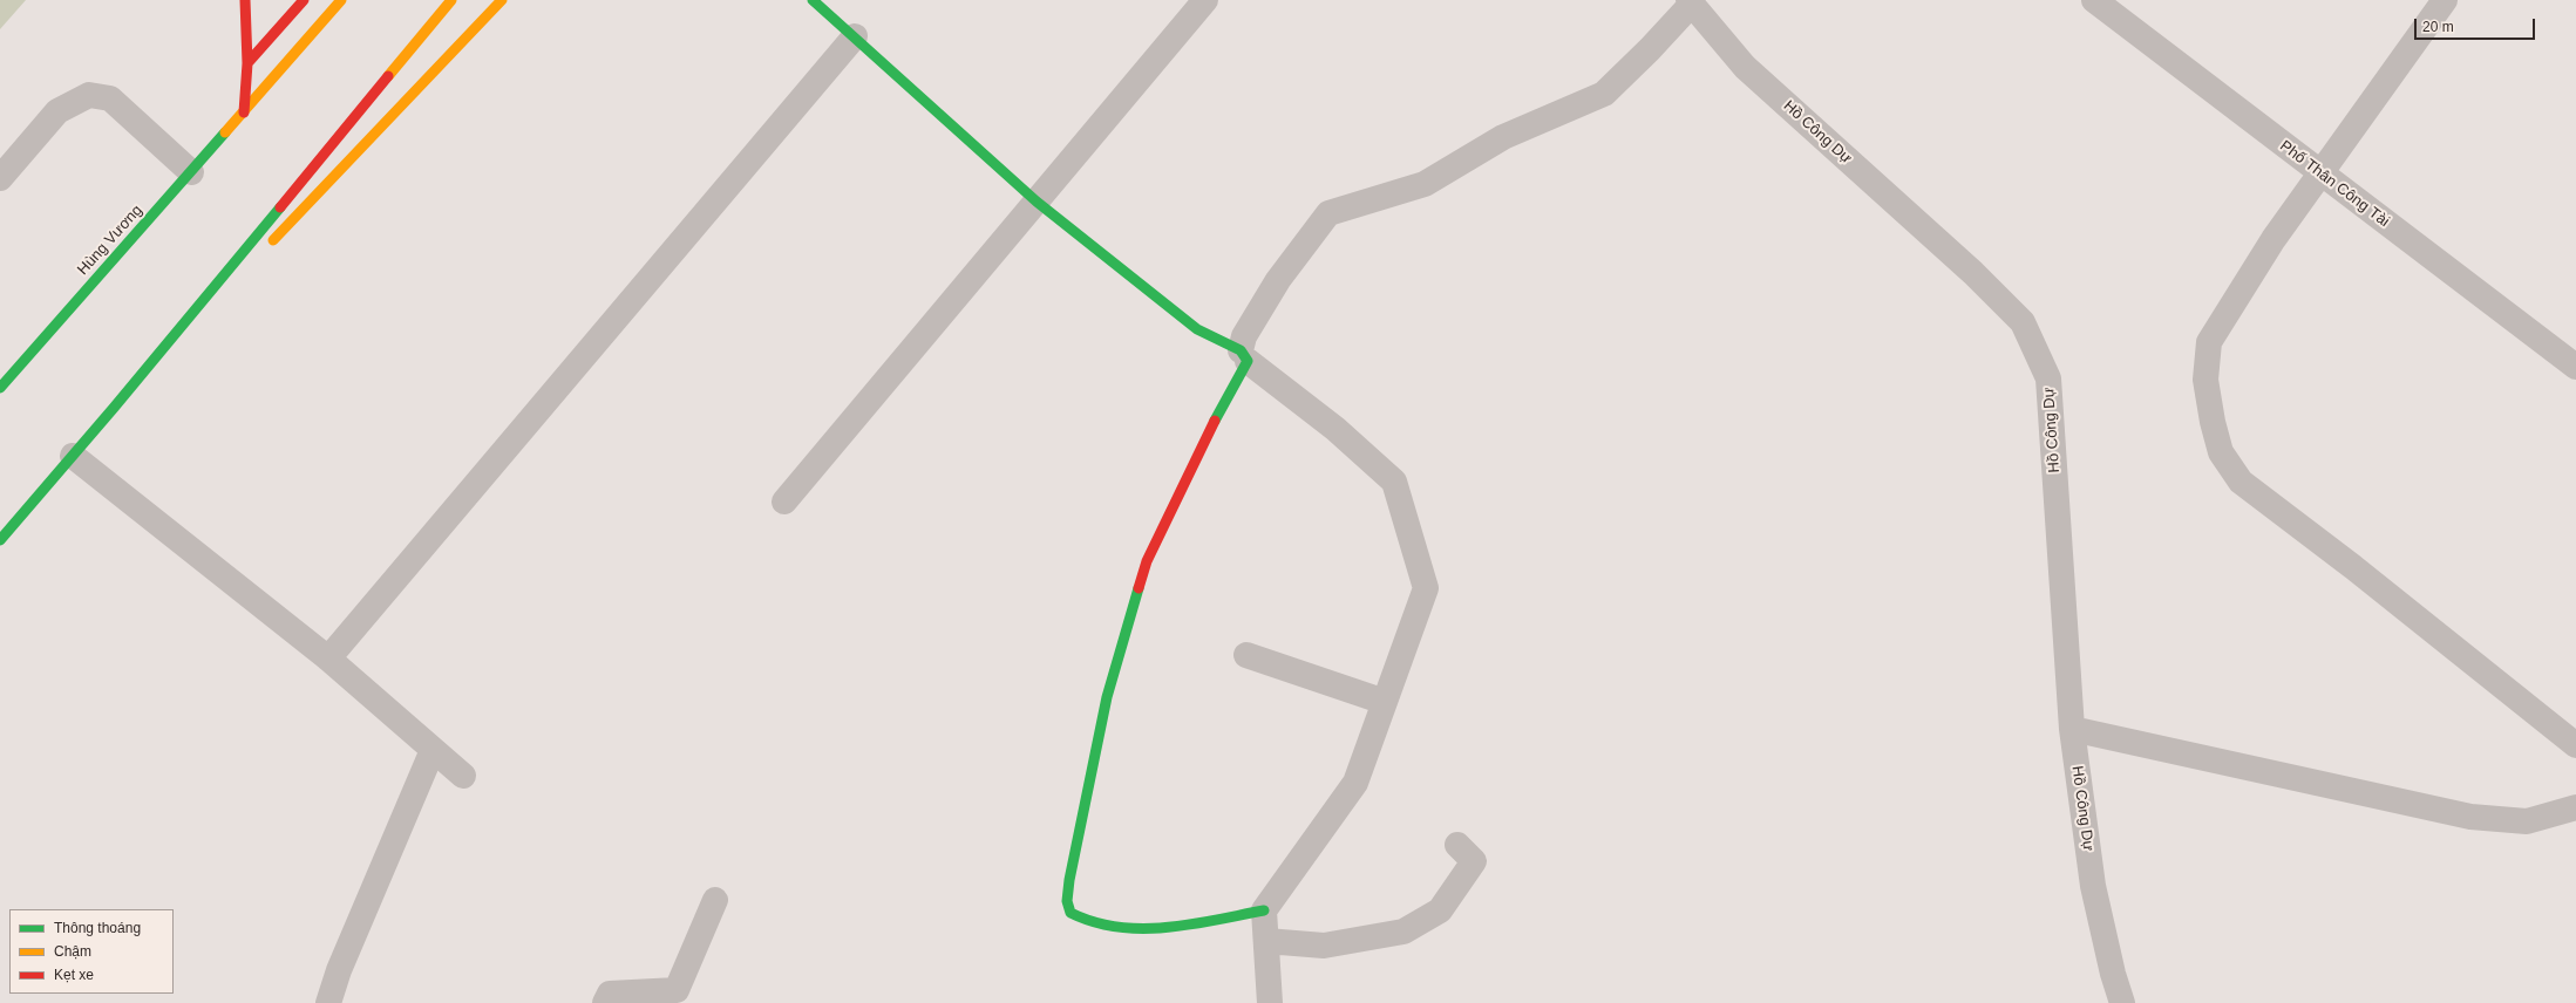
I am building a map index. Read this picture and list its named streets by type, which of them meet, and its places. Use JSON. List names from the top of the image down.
{
  "streets": {
    "main road": ["Hùng Vương"],
    "street": ["Hồ Công Dự", "Phố Thân Công Tài"]
  },
  "legend": ["Thông thoáng", "Chậm", "Kẹt xe"],
  "scale_bar": "20 m"
}
